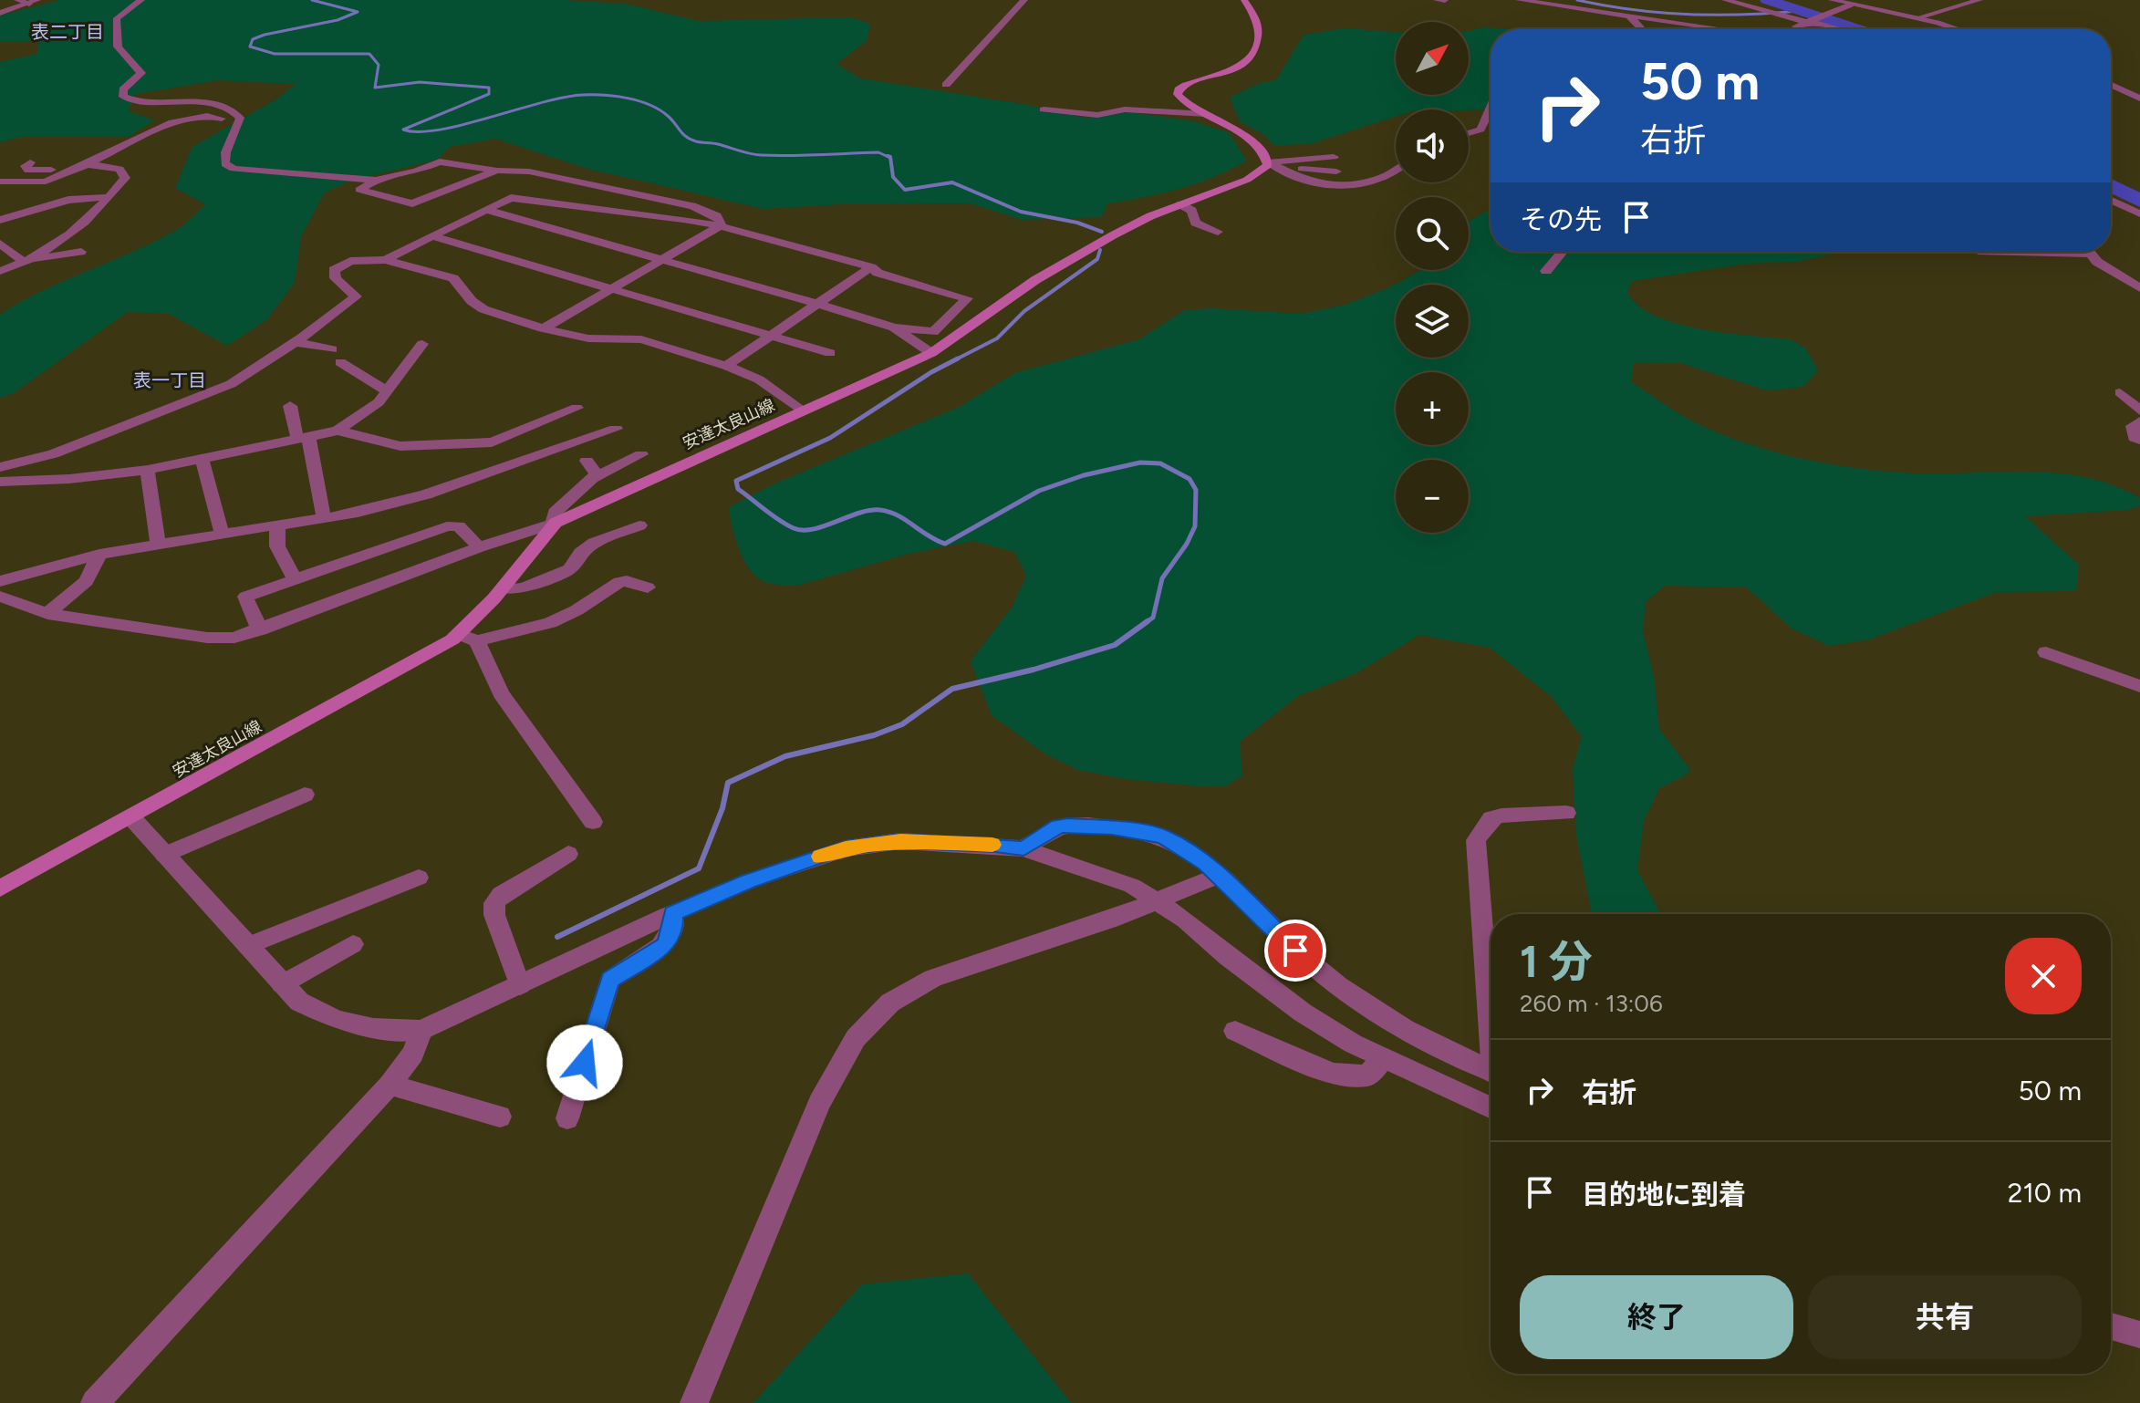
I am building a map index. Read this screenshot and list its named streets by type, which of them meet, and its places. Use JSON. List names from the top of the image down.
{
  "streets": {
    "main road": ["安達太良山線"]
  },
  "districts": ["表二丁目", "表一丁目"],
  "north": "top right",
  "page": {
    "map_buttons": ["+", "−"],
    "turn": ["50 m", "右折"],
    "then": "その先",
    "heading": ["1 分", "260 m · 13:06"],
    "list": [
      {
        "name": "右折",
        "value": "50 m"
      },
      {
        "name": "目的地に到着",
        "value": "210 m"
      }
    ],
    "buttons": ["終了", "共有"]
  }
}
